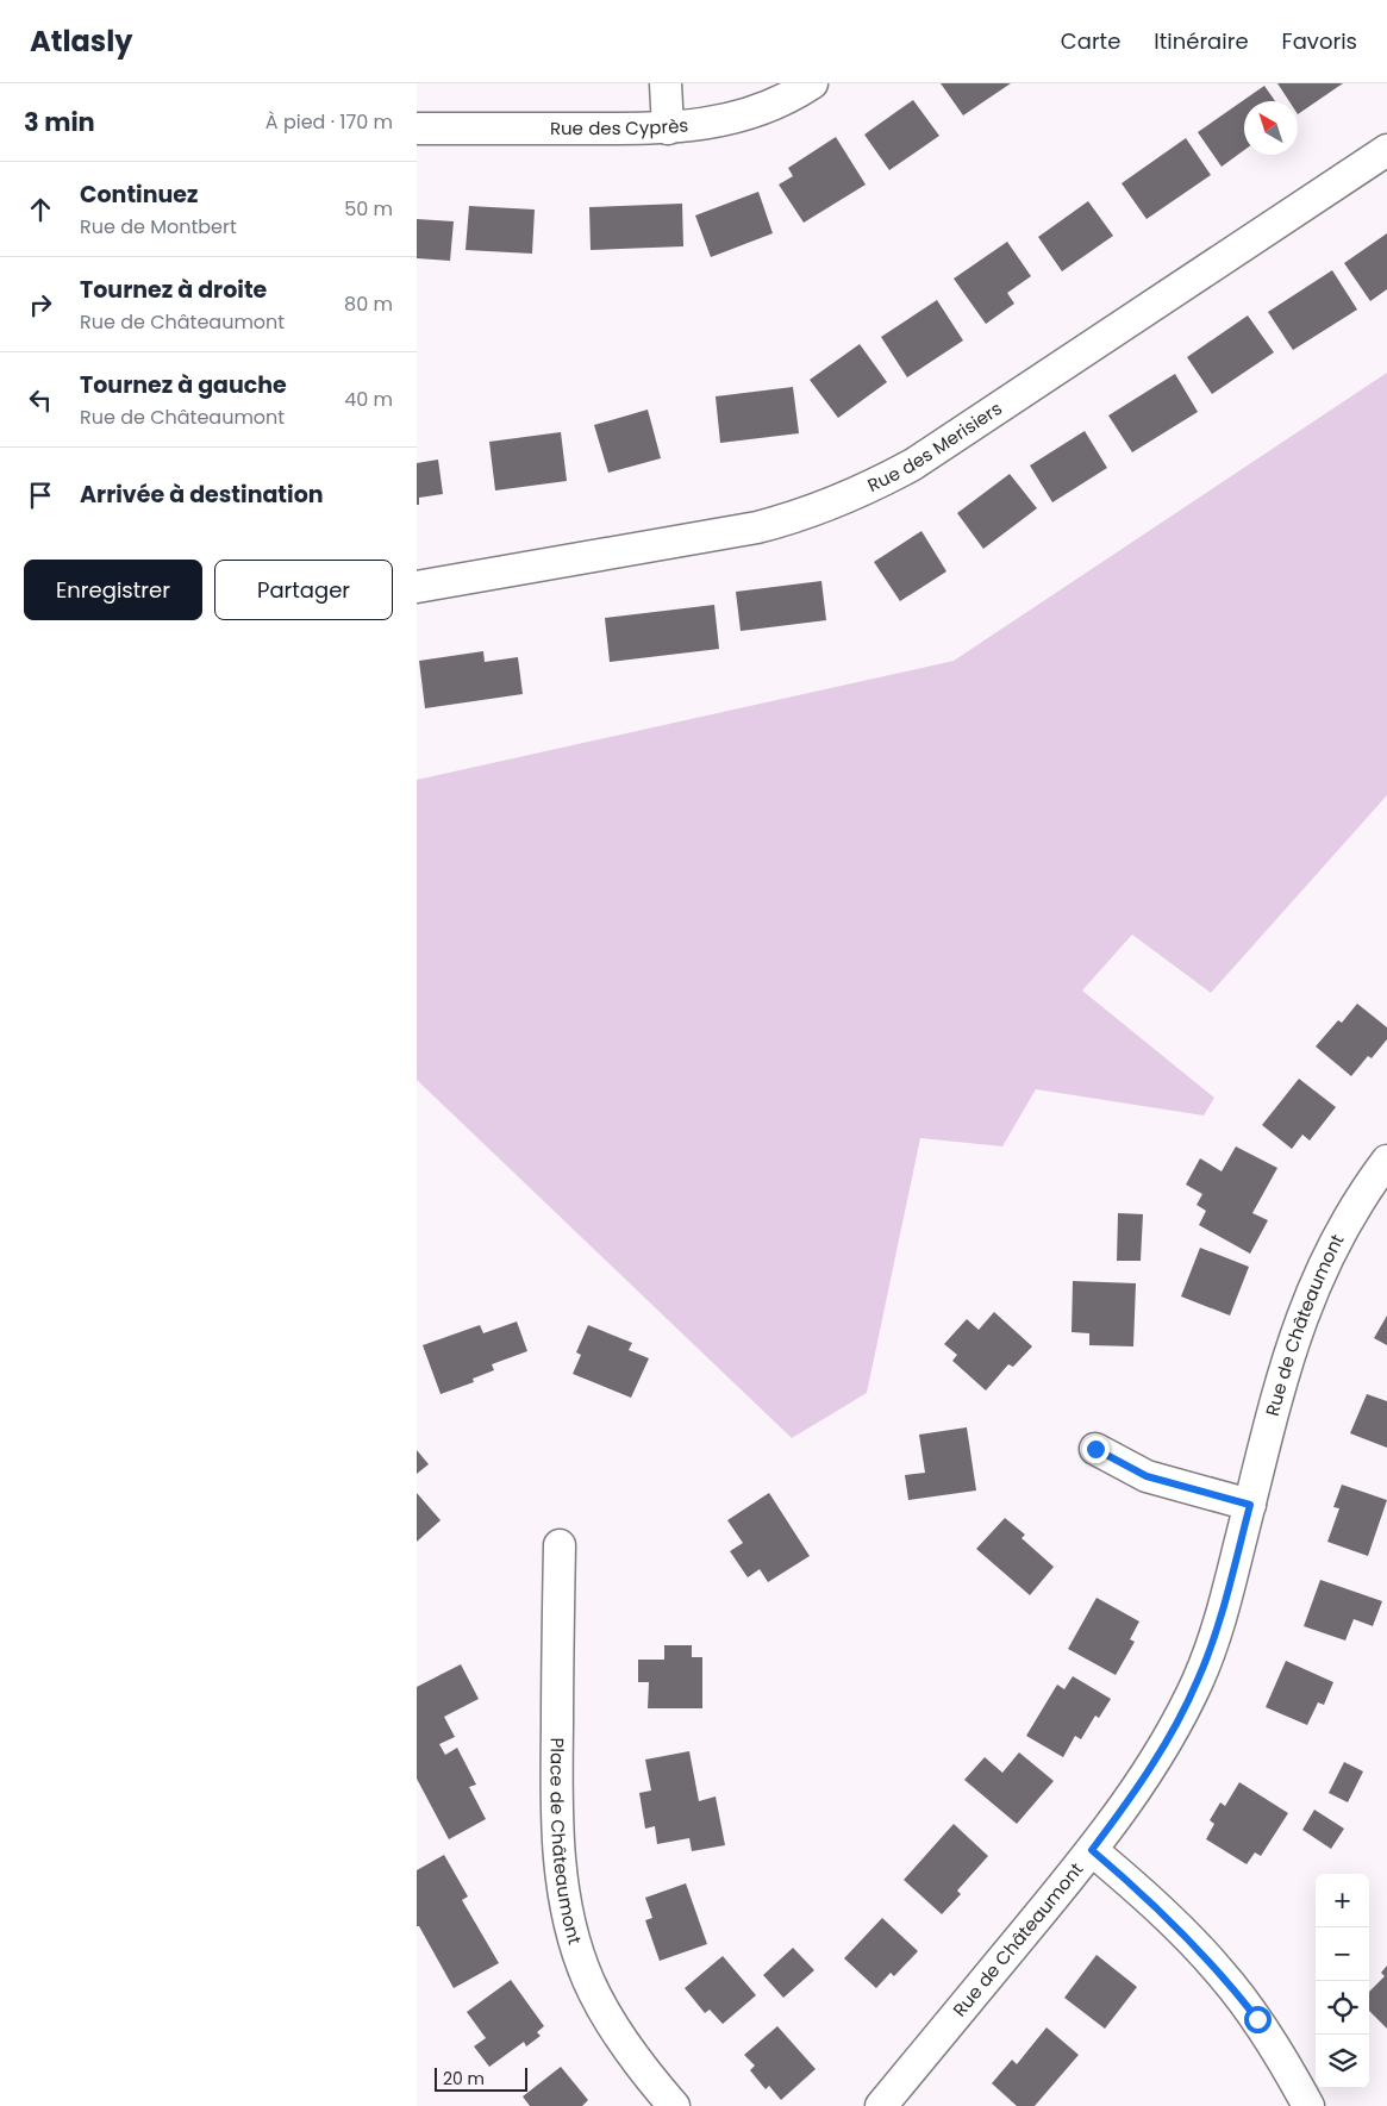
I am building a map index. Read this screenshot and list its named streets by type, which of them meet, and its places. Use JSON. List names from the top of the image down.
{
  "streets": {
    "street": [
      "Rue des Cyprès",
      "Rue des Merisiers",
      "Rue de Châteaumont",
      "Place de Châteaumont"
    ]
  },
  "scale_bar": "20 m",
  "north": "top left",
  "page": {
    "header": "Atlasly",
    "nav": ["Carte", "Itinéraire", "Favoris"],
    "heading": ["3 min", "À pied · 170 m"],
    "list": [
      ["Continuez", "Rue de Montbert", "50 m"],
      ["Tournez à droite", "Rue de Châteaumont", "80 m"],
      ["Tournez à gauche", "Rue de Châteaumont", "40 m"],
      "Arrivée à destination"
    ],
    "buttons": ["Enregistrer", "Partager"],
    "map_buttons": ["+", "−"],
    "scale": "20 m"
  }
}
